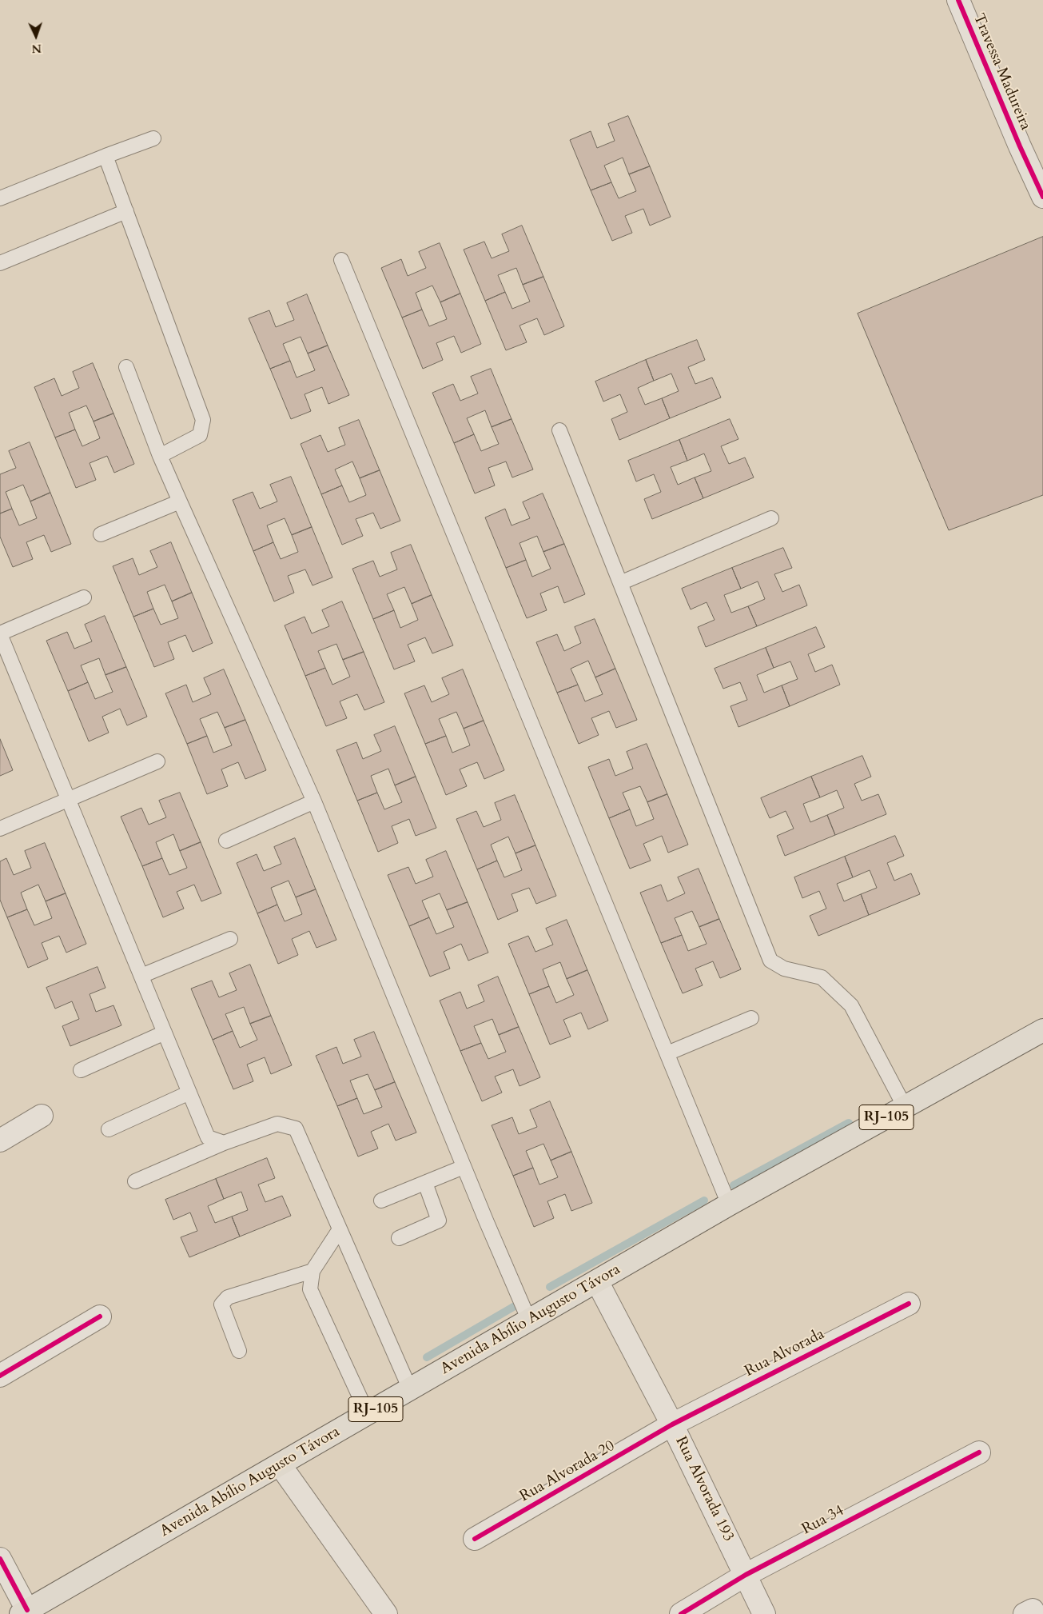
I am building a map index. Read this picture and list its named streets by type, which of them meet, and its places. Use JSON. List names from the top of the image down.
{
  "streets": {
    "main road": ["RJ-105", "Avenida Abílio Augusto Távora"],
    "street": [
      "Travessa Madureira",
      "Rua Alvorada",
      "Rua Alvorada 20",
      "Rua Alvorada 193",
      "Rua 34"
    ]
  },
  "crossings": [
    ["Avenida Abílio Augusto Távora", "Rua Alvorada 193"],
    ["Rua Alvorada", "Rua Alvorada 20"],
    ["Rua Alvorada", "Rua Alvorada 193"],
    ["Rua Alvorada 20", "Rua Alvorada 193"],
    ["Rua Alvorada 193", "Rua 34"]
  ],
  "north": "bottom"
}
